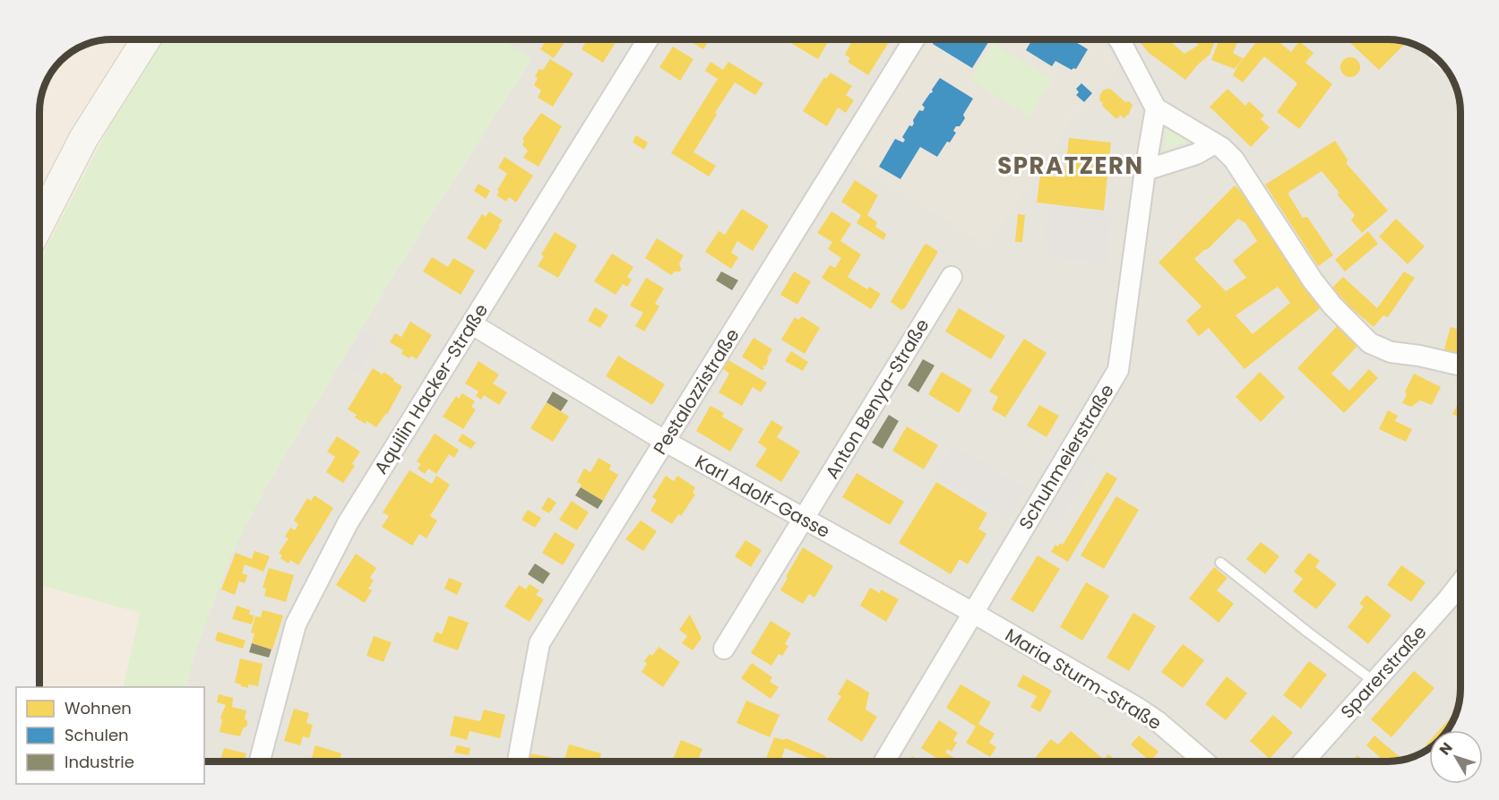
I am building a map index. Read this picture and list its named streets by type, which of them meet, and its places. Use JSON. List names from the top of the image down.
{
  "streets": {
    "street": [
      "Aquilin Hacker-Straße",
      "Pestalozzistraße",
      "Anton Benya-Straße",
      "Schuhmeierstraße",
      "Karl Adolf-Gasse",
      "Sparerstraße",
      "Maria Sturm-Straße"
    ]
  },
  "crossings": [
    ["Aquilin Hacker-Straße", "Karl Adolf-Gasse"],
    ["Pestalozzistraße", "Karl Adolf-Gasse"],
    ["Anton Benya-Straße", "Karl Adolf-Gasse"],
    ["Schuhmeierstraße", "Karl Adolf-Gasse"],
    ["Schuhmeierstraße", "Maria Sturm-Straße"],
    ["Karl Adolf-Gasse", "Maria Sturm-Straße"]
  ],
  "districts": ["SPRATZERN"],
  "legend": ["Wohnen", "Schulen", "Industrie"],
  "north": "top left"
}
